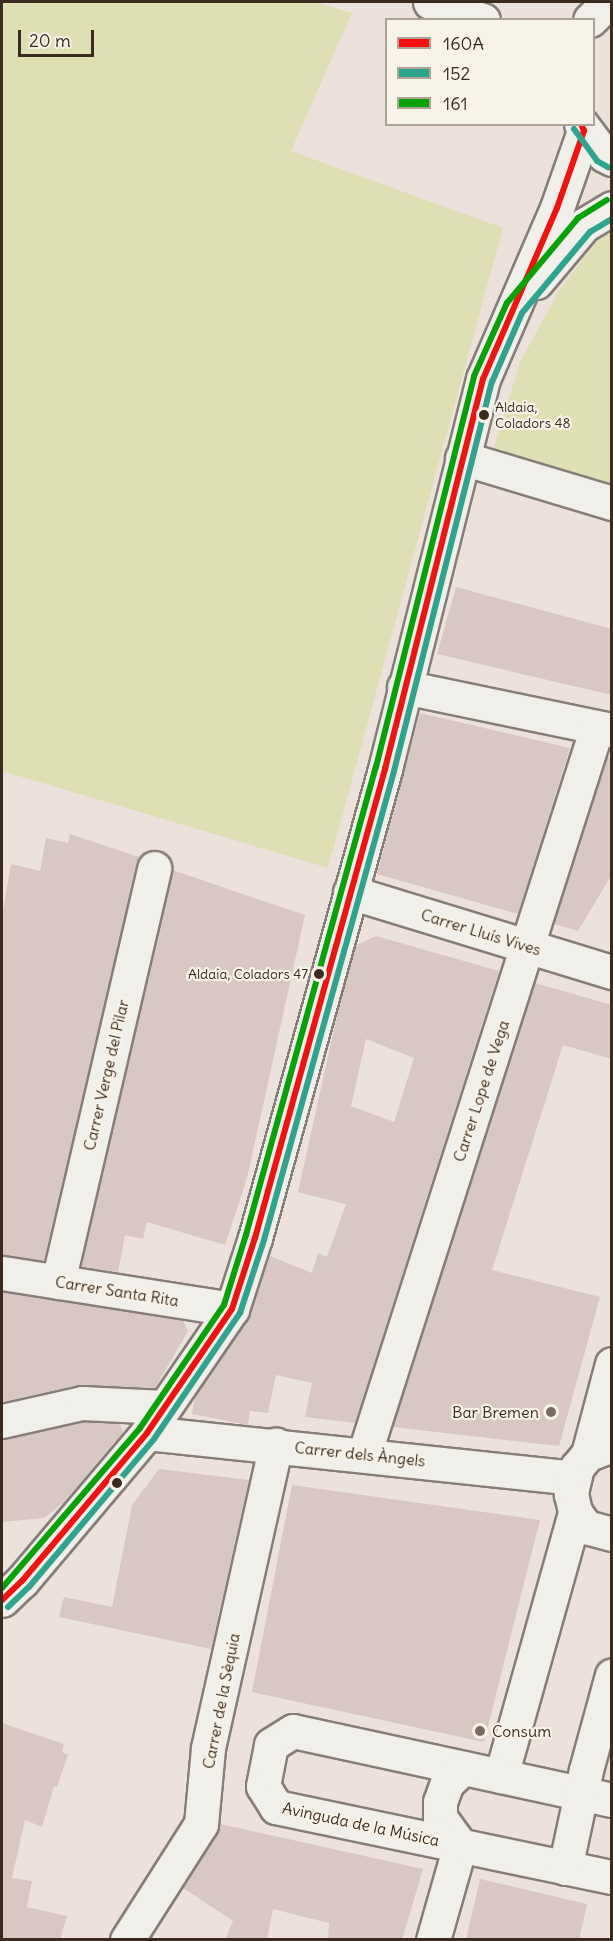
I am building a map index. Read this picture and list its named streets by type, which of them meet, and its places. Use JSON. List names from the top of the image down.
{
  "streets": {
    "street": [
      "Carrer Lluís Vives",
      "Carrer Verge del Pilar",
      "Carrer Lope de Vega",
      "Carrer Santa Rita",
      "Carrer dels Àngels",
      "Carrer de la Sèquia",
      "Avinguda de la Música"
    ]
  },
  "crossings": [
    ["Carrer Lluís Vives", "Carrer Lope de Vega"],
    ["Carrer Verge del Pilar", "Carrer Santa Rita"],
    ["Carrer Lope de Vega", "Carrer dels Àngels"],
    ["Carrer dels Àngels", "Carrer de la Sèquia"]
  ],
  "places": [
    "Aldaia, Coladors 48",
    "Aldaia, Coladors 47",
    "Bar Bremen",
    "Consum"
  ],
  "lines": ["transit line 160A", "transit line 152", "transit line 161"],
  "legend": ["160A", "152", "161"],
  "scale_bar": "20 m"
}
